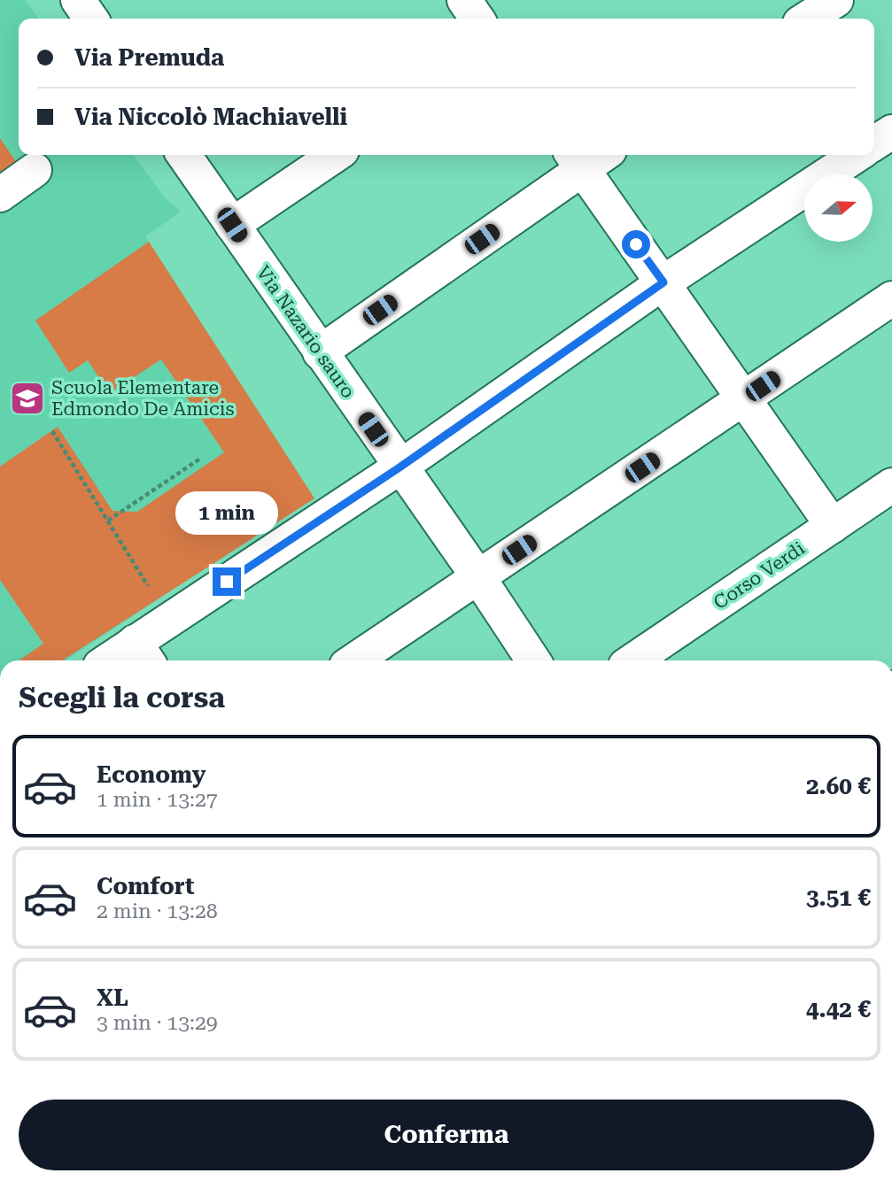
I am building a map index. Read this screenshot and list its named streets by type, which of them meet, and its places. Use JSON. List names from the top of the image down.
{
  "streets": {
    "street": ["Via Nazario sauro", "Corso Verdi"]
  },
  "places": {
    "school or university": ["Scuola Elementare Edmondo De Amicis"]
  },
  "north": "right",
  "page": {
    "banner": ["Via Premuda", "Via Niccolò Machiavelli"],
    "bubble": "1 min",
    "heading": "Scegli la corsa",
    "list": [
      {
        "name": "Economy",
        "note": "1 min · 13:27",
        "value": "2.60 €"
      },
      {
        "name": "Comfort",
        "note": "2 min · 13:28",
        "value": "3.51 €"
      },
      {
        "name": "XL",
        "note": "3 min · 13:29",
        "value": "4.42 €"
      }
    ],
    "buttons": "Conferma"
  }
}
